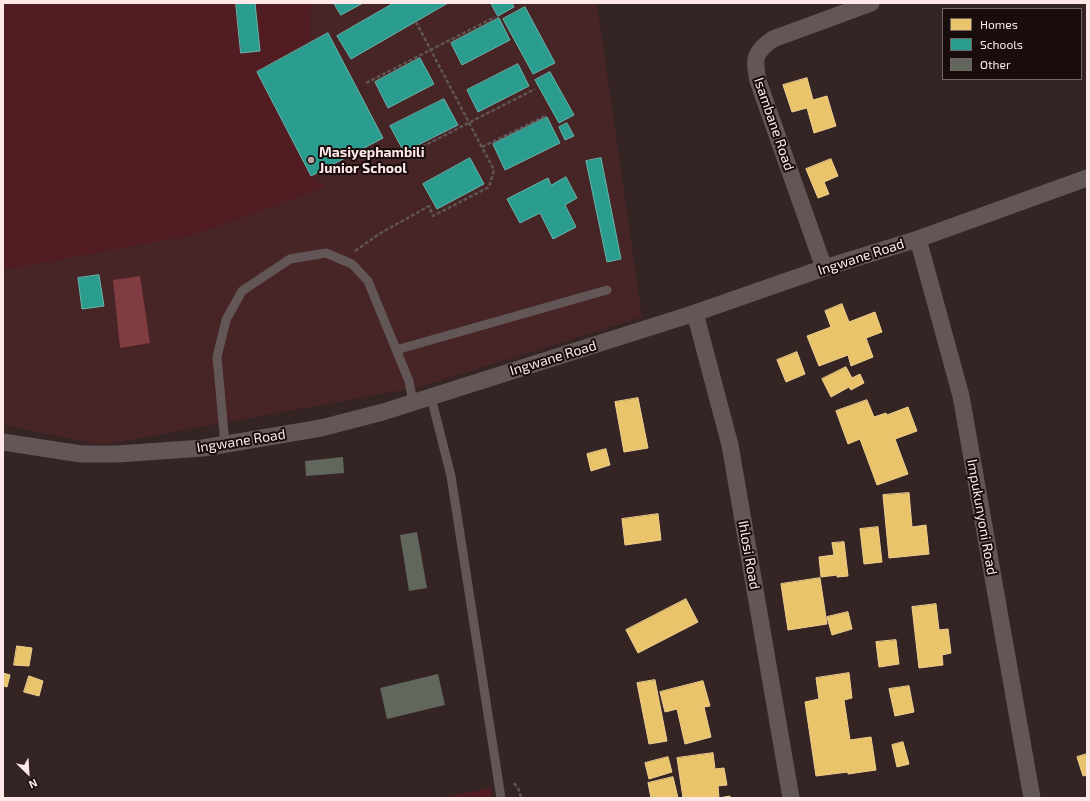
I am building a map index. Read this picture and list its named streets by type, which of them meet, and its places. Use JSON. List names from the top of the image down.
{
  "streets": {
    "street": [
      "Isambane Road",
      "Ingwane Road",
      "Impukunyoni Road",
      "Ihlosi Road"
    ]
  },
  "crossings": [
    ["Isambane Road", "Ingwane Road"],
    ["Ingwane Road", "Impukunyoni Road"],
    ["Ingwane Road", "Ihlosi Road"]
  ],
  "places": ["Masiyephambili Junior School"],
  "legend": ["Homes", "Schools", "Other"],
  "north": "bottom right"
}
